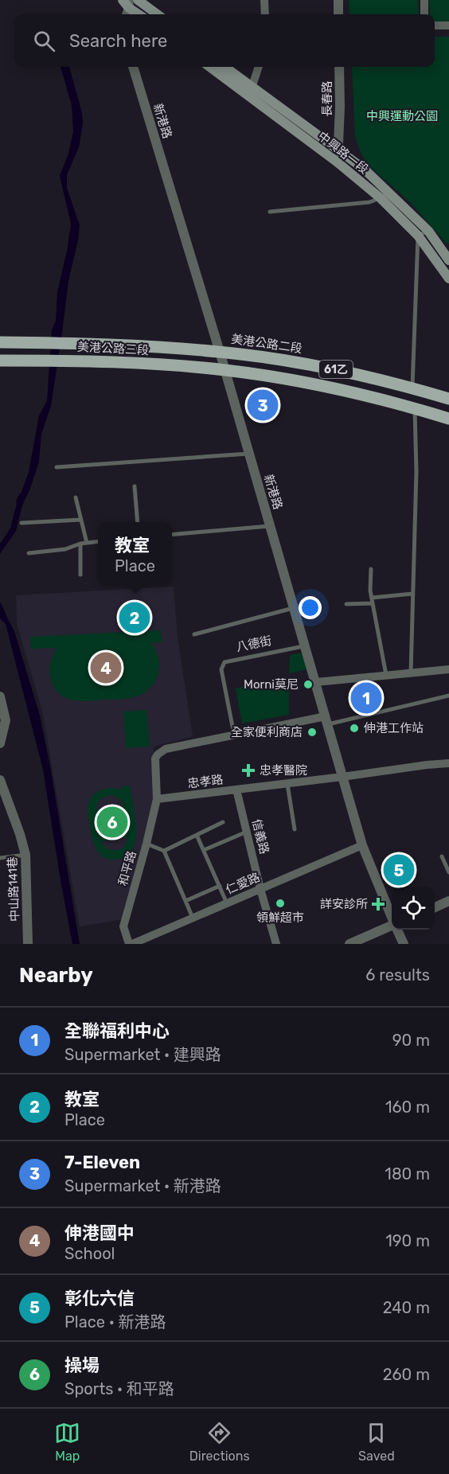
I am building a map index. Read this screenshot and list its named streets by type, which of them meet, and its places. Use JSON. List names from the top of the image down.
{
  "streets": {
    "main road": [
      "中興路一段",
      "美港公路二段",
      "美港公路三段",
      "61乙"
    ],
    "street": [
      "長春路",
      "新港路",
      "忠孝路",
      "信義路",
      "和平路",
      "仁愛路",
      "中山路141巷"
    ],
    "lane": ["八德街"]
  },
  "crossings": [
    ["長春路", "中興路一段"],
    ["新港路", "美港公路二段"],
    ["新港路", "美港公路三段"],
    ["新港路", "61乙"],
    ["新港路", "八德街"],
    ["新港路", "忠孝路"],
    ["新港路", "仁愛路"],
    ["美港公路二段", "美港公路三段"],
    ["美港公路三段", "61乙"],
    ["八德街", "和平路"],
    ["忠孝路", "信義路"],
    ["忠孝路", "和平路"],
    ["信義路", "仁愛路"],
    ["和平路", "仁愛路"]
  ],
  "parks": ["中興運動公園"],
  "places": {
    "other": [
      "Morni莫尼",
      "伸港工作站",
      "全家便利商店",
      "領鮮超市"
    ],
    "health": ["忠孝醫院", "詳安診所"]
  },
  "page": {
    "search": "Search here",
    "pins": [
      "3",
      "2",
      "4",
      "1",
      "6",
      "5"
    ],
    "popup": ["教室", "Place"],
    "heading": ["Nearby", "6 results"],
    "list": [
      {
        "mark": "1",
        "name": "全聯福利中心",
        "note": "Supermarket · 建興路",
        "value": "90 m"
      },
      {
        "mark": "2",
        "name": "教室",
        "note": "Place",
        "value": "160 m"
      },
      {
        "mark": "3",
        "name": "7-Eleven",
        "note": "Supermarket · 新港路",
        "value": "180 m"
      },
      {
        "mark": "4",
        "name": "伸港國中",
        "note": "School",
        "value": "190 m"
      },
      {
        "mark": "5",
        "name": "彰化六信",
        "note": "Place · 新港路",
        "value": "240 m"
      },
      {
        "mark": "6",
        "name": "操場",
        "note": "Sports · 和平路",
        "value": "260 m"
      }
    ],
    "nav": ["Map", "Directions", "Saved"]
  }
}
